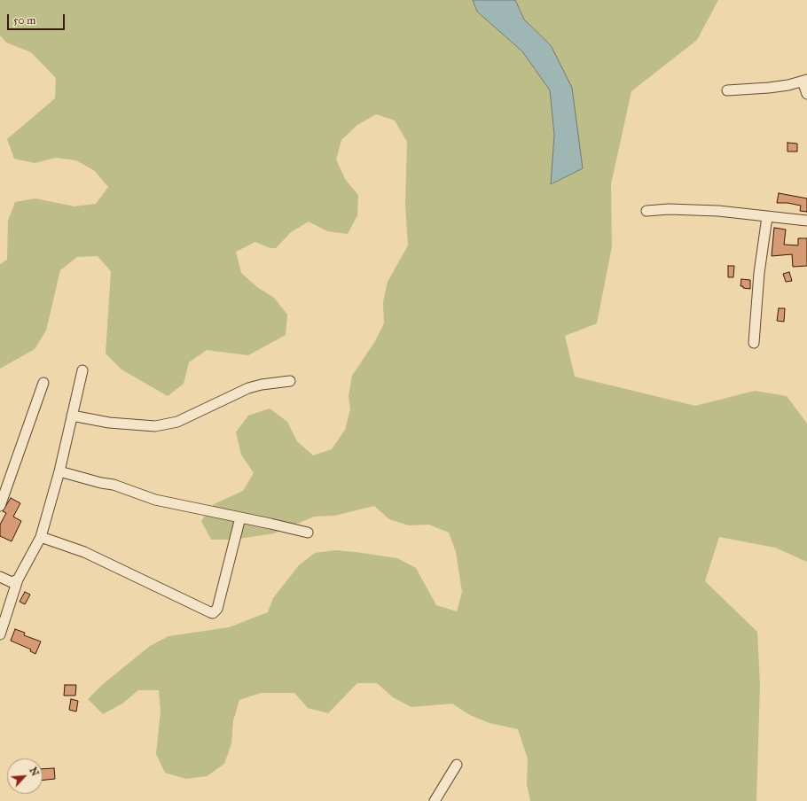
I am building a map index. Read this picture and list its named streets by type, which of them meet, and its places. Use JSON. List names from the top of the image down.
{
  "scale_bar": "50 m",
  "north": "top right"
}
